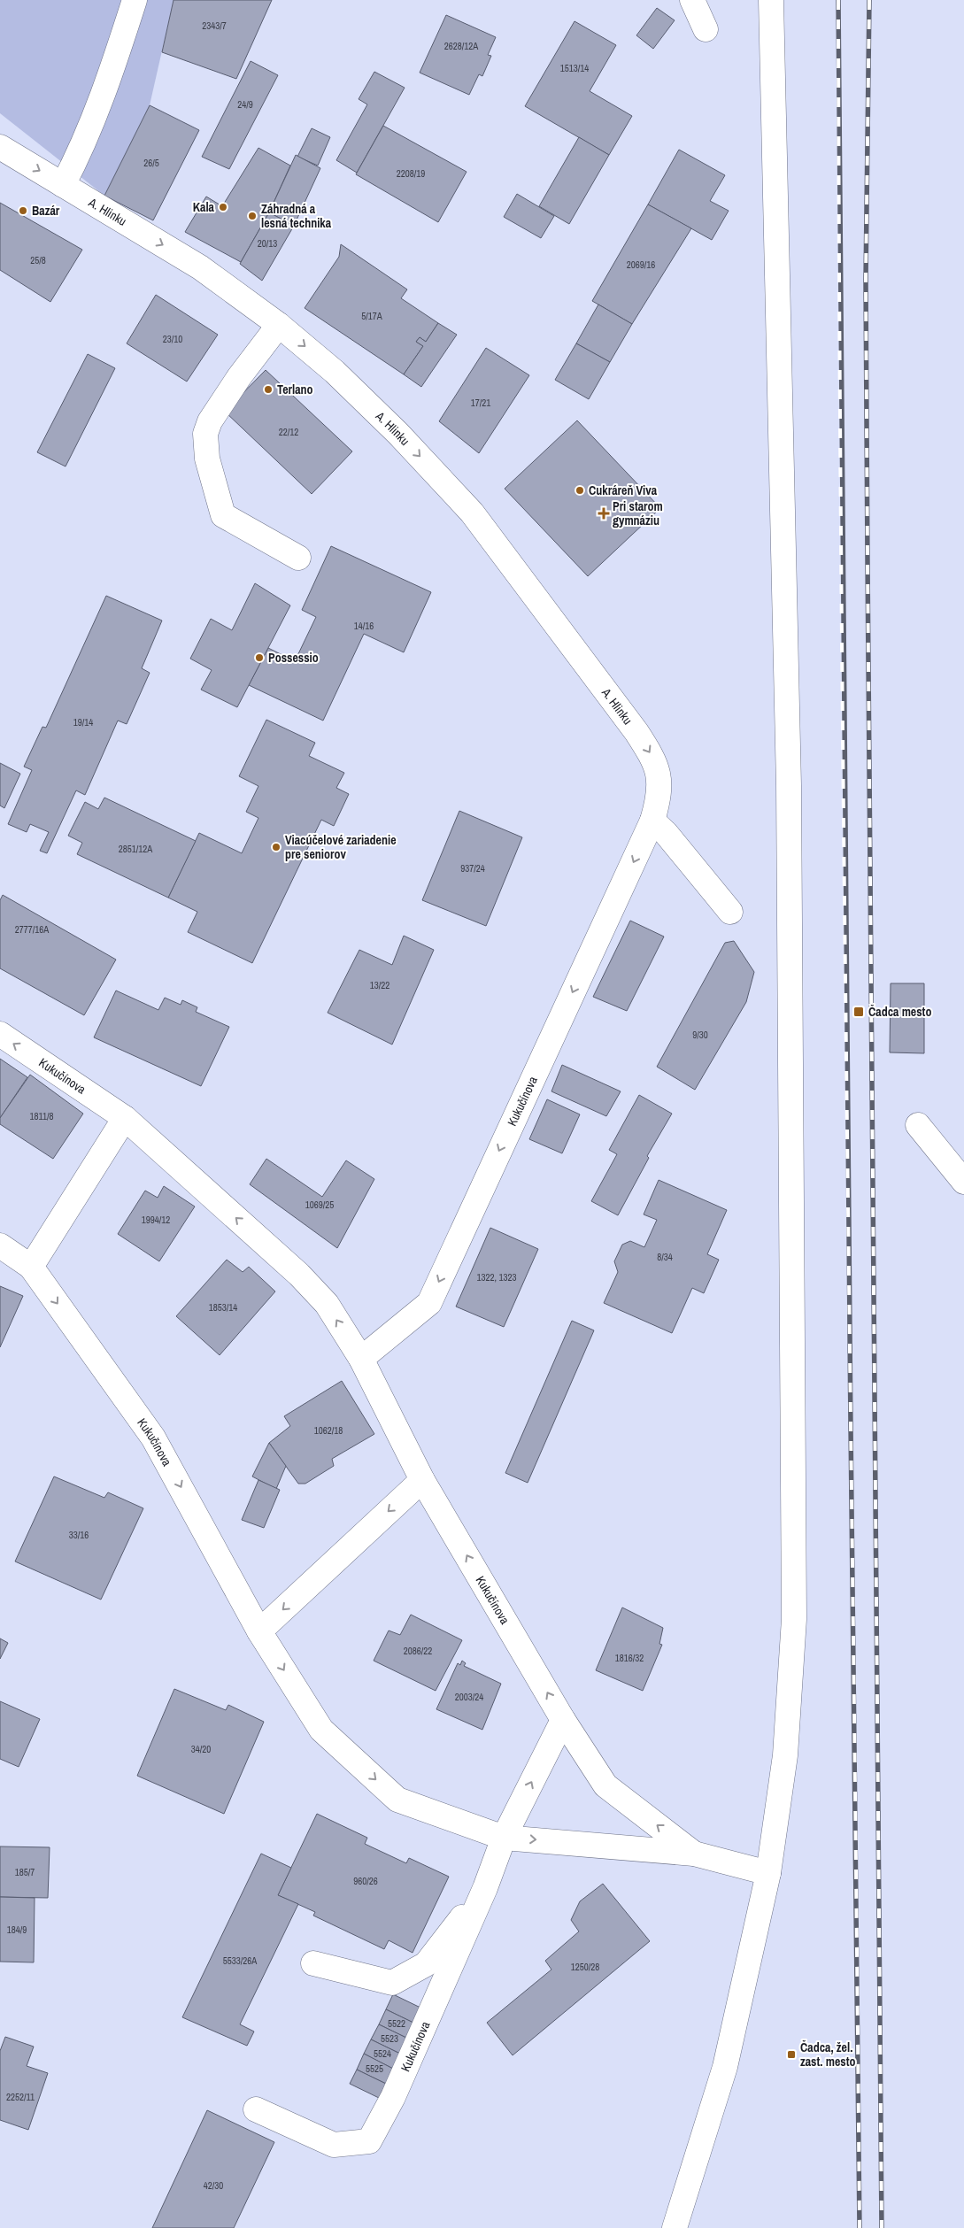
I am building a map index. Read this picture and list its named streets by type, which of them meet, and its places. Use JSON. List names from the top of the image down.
{
  "streets": {
    "street": ["A. Hlinku", "Kukučínova"]
  },
  "crossings": [
    ["A. Hlinku", "Kukučínova"]
  ],
  "one_way": ["A. Hlinku"],
  "places": {
    "other": [
      "Kala",
      "Bazár",
      "Záhradná a lesná technika",
      "Terlano",
      "Cukráreň Viva",
      "Possessio",
      "Viacúčelové zariadenie pre seniorov"
    ],
    "health": ["Pri starom gymnáziu"],
    "transit": ["Čadca mesto", "Čadca, žel. zast. mesto"]
  },
  "house_numbers": [
    "2343/7",
    "2628/12A",
    "1513/14",
    "24/9",
    "26/5",
    "2208/19",
    "20/13",
    "25/8",
    "2069/16",
    "5/17A",
    "23/10",
    "17/21",
    "22/12",
    "14/16",
    "19/14",
    "2851/12A",
    "937/24",
    "2777/16A",
    "13/22",
    "9/30",
    "1811/8",
    "1069/25",
    "1994/12",
    "8/34",
    "1322, 1323",
    "1853/14",
    "1062/18",
    "33/16",
    "2086/22",
    "1816/32",
    "2003/24",
    "34/20",
    "185/7",
    "960/26",
    "184/9",
    "5533/26A",
    "1250/28",
    "5522",
    "5523",
    "5524",
    "5525",
    "2252/11",
    "42/30"
  ]
}
